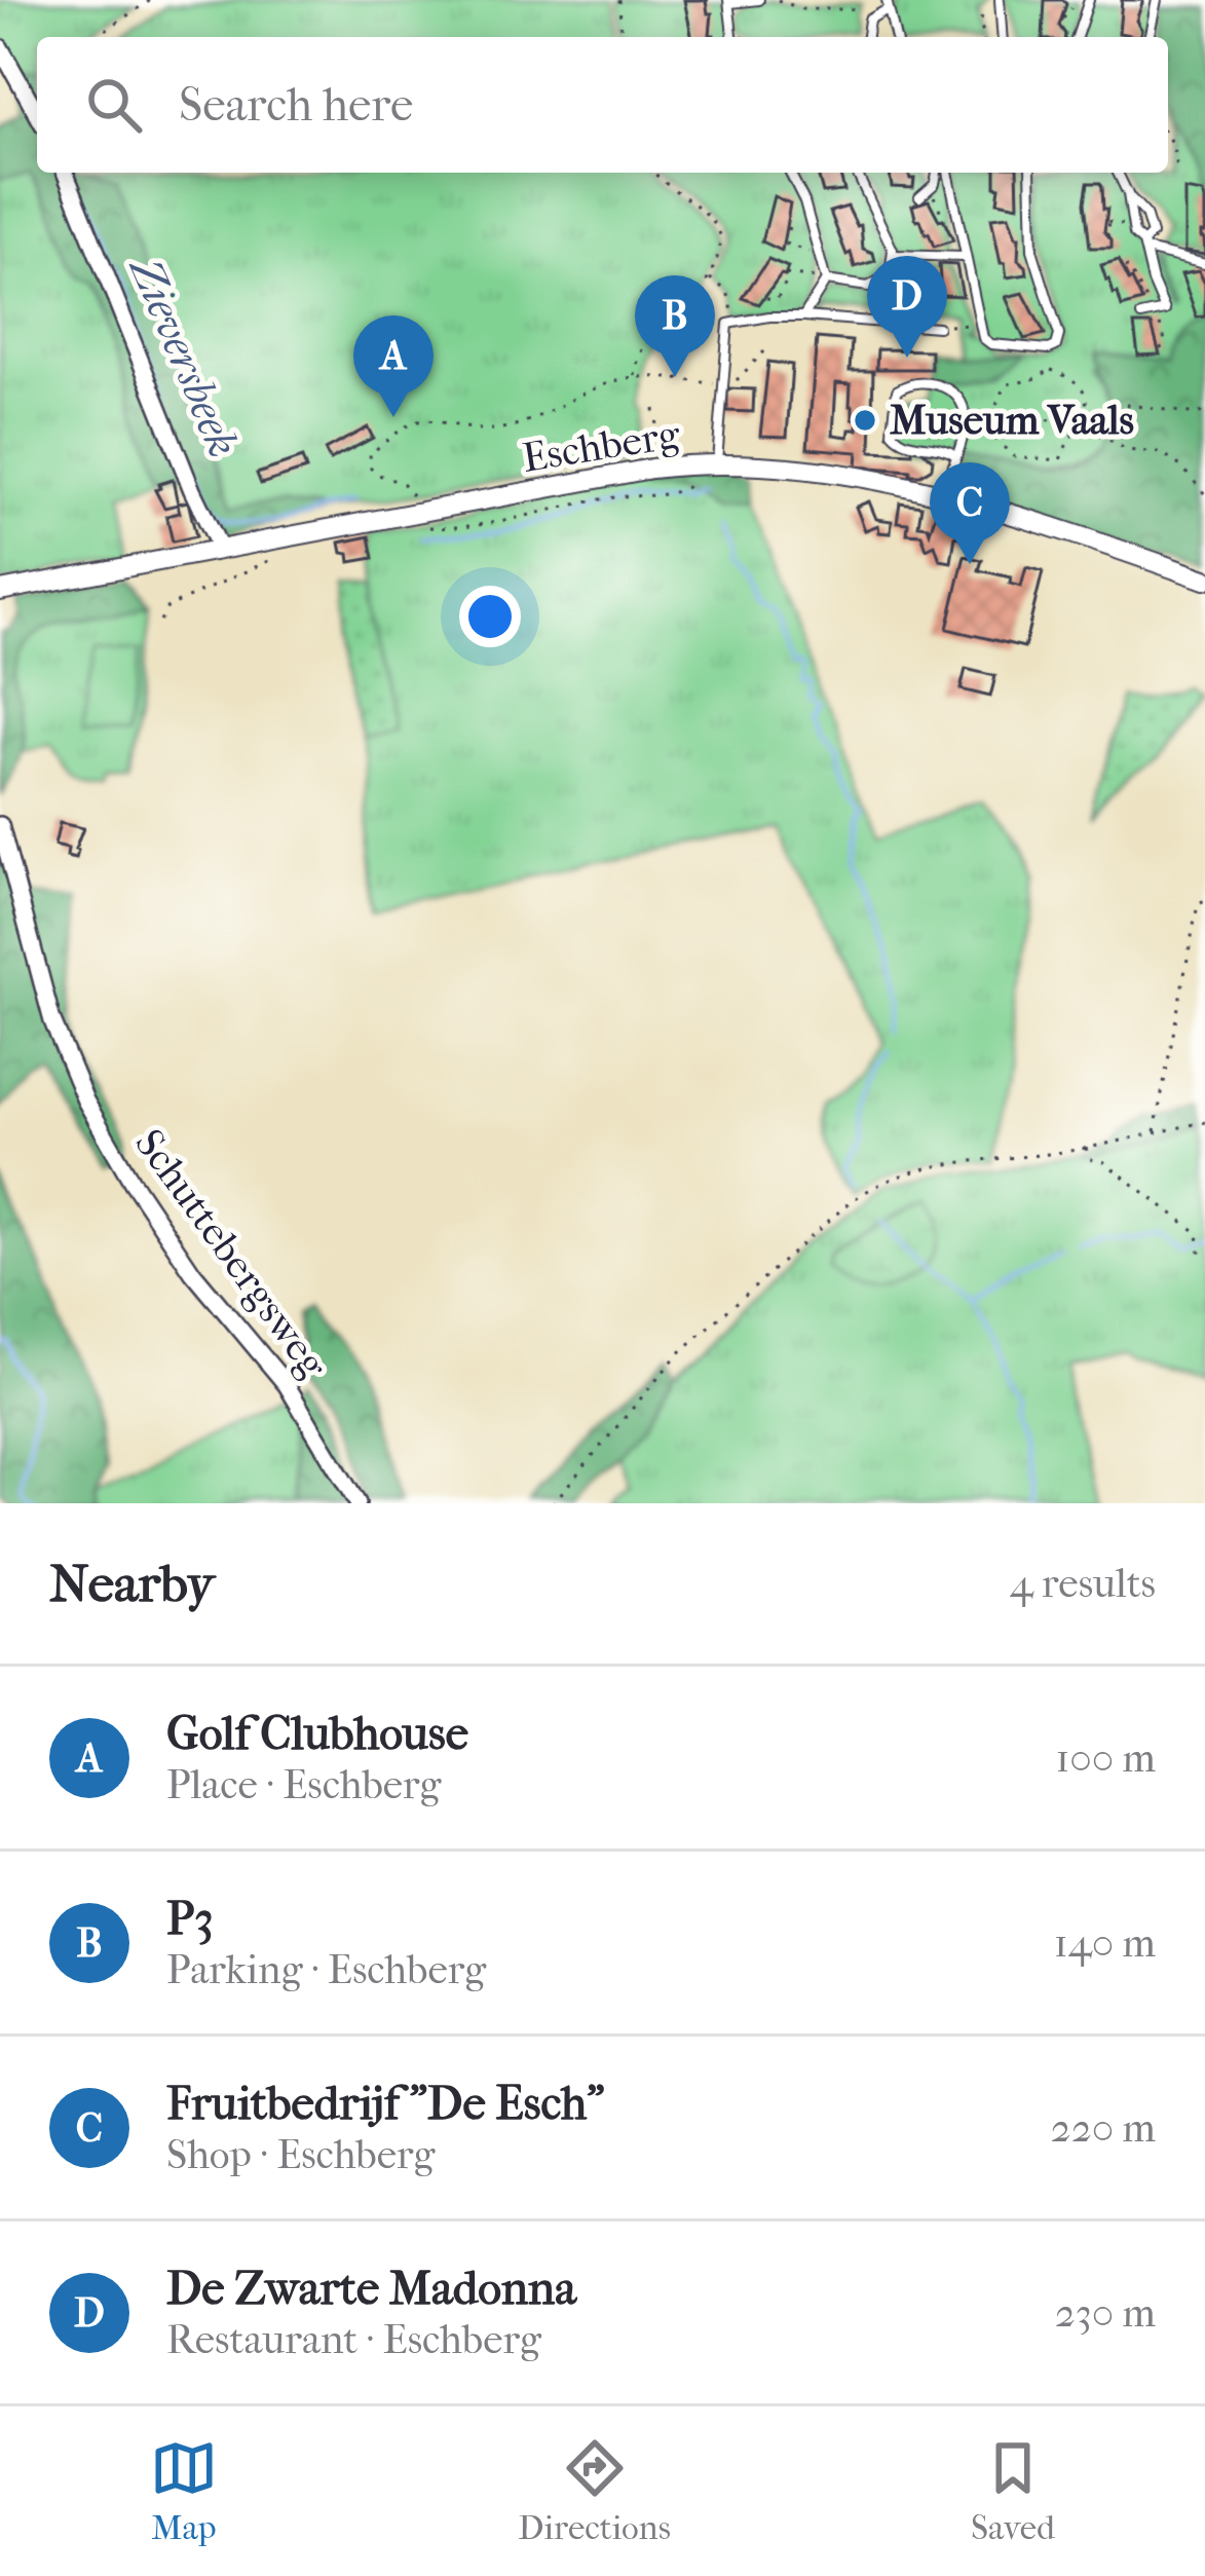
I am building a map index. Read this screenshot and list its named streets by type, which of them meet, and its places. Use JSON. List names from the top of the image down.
{
  "streets": {
    "street": ["Eschberg", "Schuttebergsweg"]
  },
  "water": ["Zieversbeek"],
  "places": ["Museum Vaals"],
  "page": {
    "search": "Search here",
    "pins": [
      "D",
      "B",
      "A",
      "C"
    ],
    "heading": ["Nearby", "4 results"],
    "list": [
      {
        "mark": "A",
        "name": "Golf Clubhouse",
        "note": "Place · Eschberg",
        "value": "100 m"
      },
      {
        "mark": "B",
        "name": "P3",
        "note": "Parking · Eschberg",
        "value": "140 m"
      },
      {
        "mark": "C",
        "name": "Fruitbedrijf \"De Esch\"",
        "note": "Shop · Eschberg",
        "value": "220 m"
      },
      {
        "mark": "D",
        "name": "De Zwarte Madonna",
        "note": "Restaurant · Eschberg",
        "value": "230 m"
      }
    ],
    "nav": ["Map", "Directions", "Saved"]
  }
}
